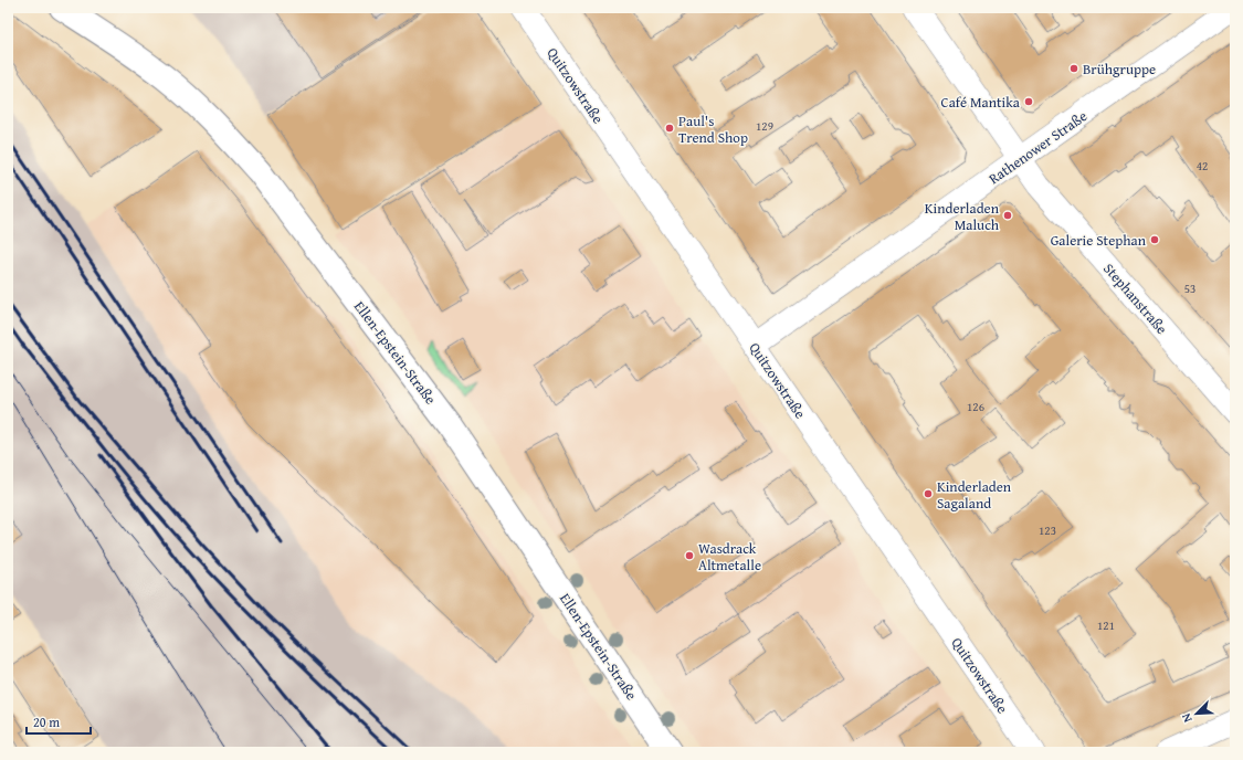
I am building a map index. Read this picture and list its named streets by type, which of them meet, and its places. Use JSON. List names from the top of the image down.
{
  "streets": {
    "main road": ["Ellen-Epstein-Straße"],
    "street": ["Quitzowstraße", "Rathenower Straße", "Stephanstraße"]
  },
  "crossings": [
    ["Quitzowstraße", "Rathenower Straße"],
    ["Rathenower Straße", "Stephanstraße"]
  ],
  "places": [
    "Brühgruppe",
    "Café Mantika",
    "Paul's Trend Shop",
    "Kinderladen Maluch",
    "Galerie Stephan",
    "Kinderladen Sagaland",
    "Wasdrack Altmetalle"
  ],
  "house_numbers": [
    "129",
    "42",
    "53",
    "126",
    "123",
    "121"
  ],
  "scale_bar": "20 m",
  "north": "bottom left"
}
